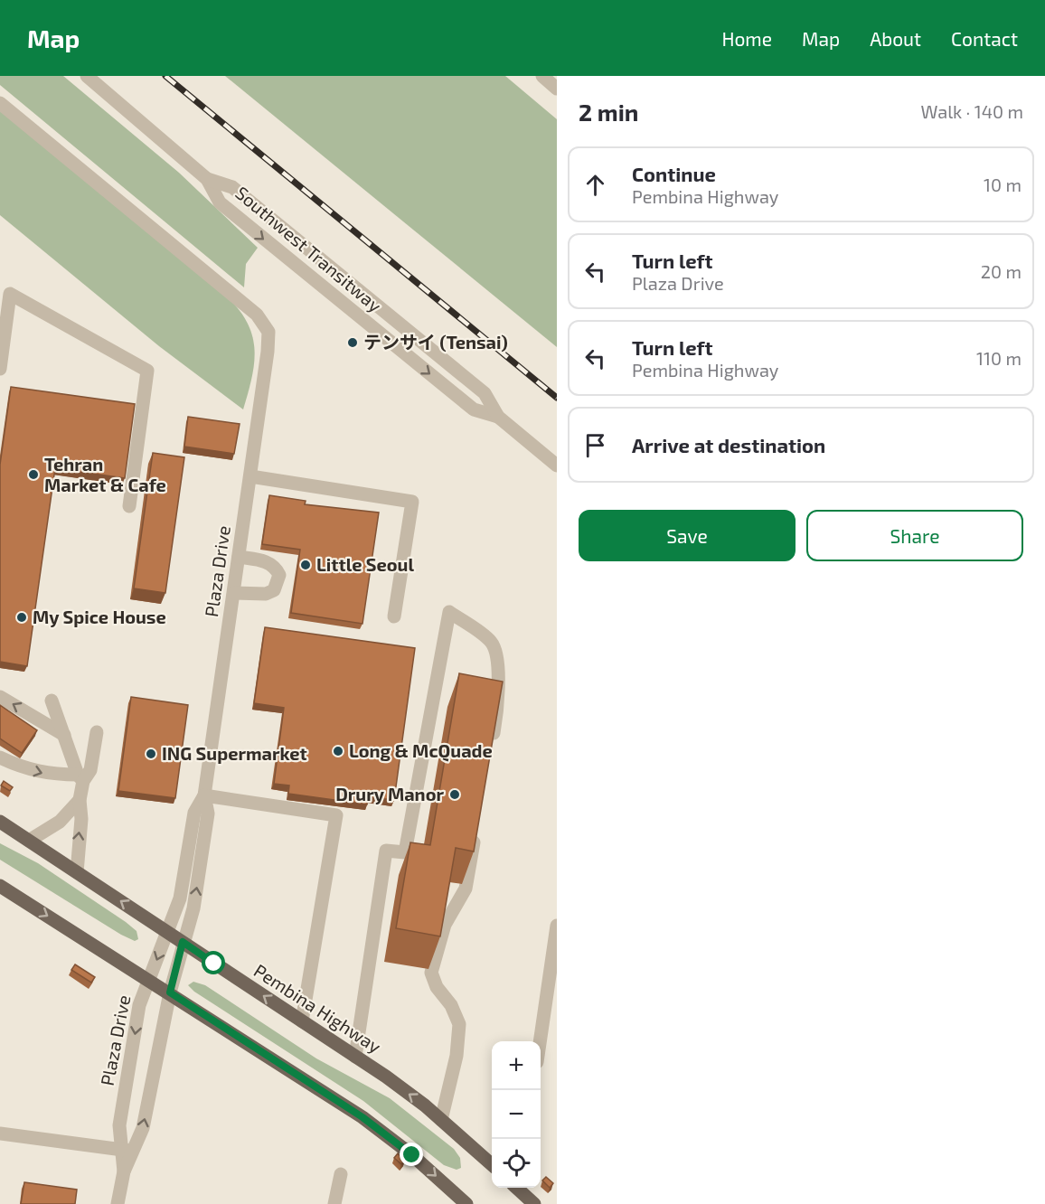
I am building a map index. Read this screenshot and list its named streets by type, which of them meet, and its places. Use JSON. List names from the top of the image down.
{
  "streets": {
    "main road": ["Pembina Highway"],
    "street": ["Southwest Transitway", "Plaza Drive"]
  },
  "crossings": [
    ["Plaza Drive", "Pembina Highway"]
  ],
  "places": [
    "テンサイ (Tensai)",
    "Tehran Market & Cafe",
    "Little Seoul",
    "My Spice House",
    "Long & McQuade",
    "ING Supermarket",
    "Drury Manor"
  ],
  "page": {
    "header": "Map",
    "nav": [
      "Home",
      "Map",
      "About",
      "Contact"
    ],
    "heading": ["2 min", "Walk · 140 m"],
    "list": [
      ["Continue", "Pembina Highway", "10 m"],
      ["Turn left", "Plaza Drive", "20 m"],
      ["Turn left", "Pembina Highway", "110 m"],
      "Arrive at destination"
    ],
    "buttons": ["Save", "Share"],
    "map_buttons": ["+", "−"]
  }
}
